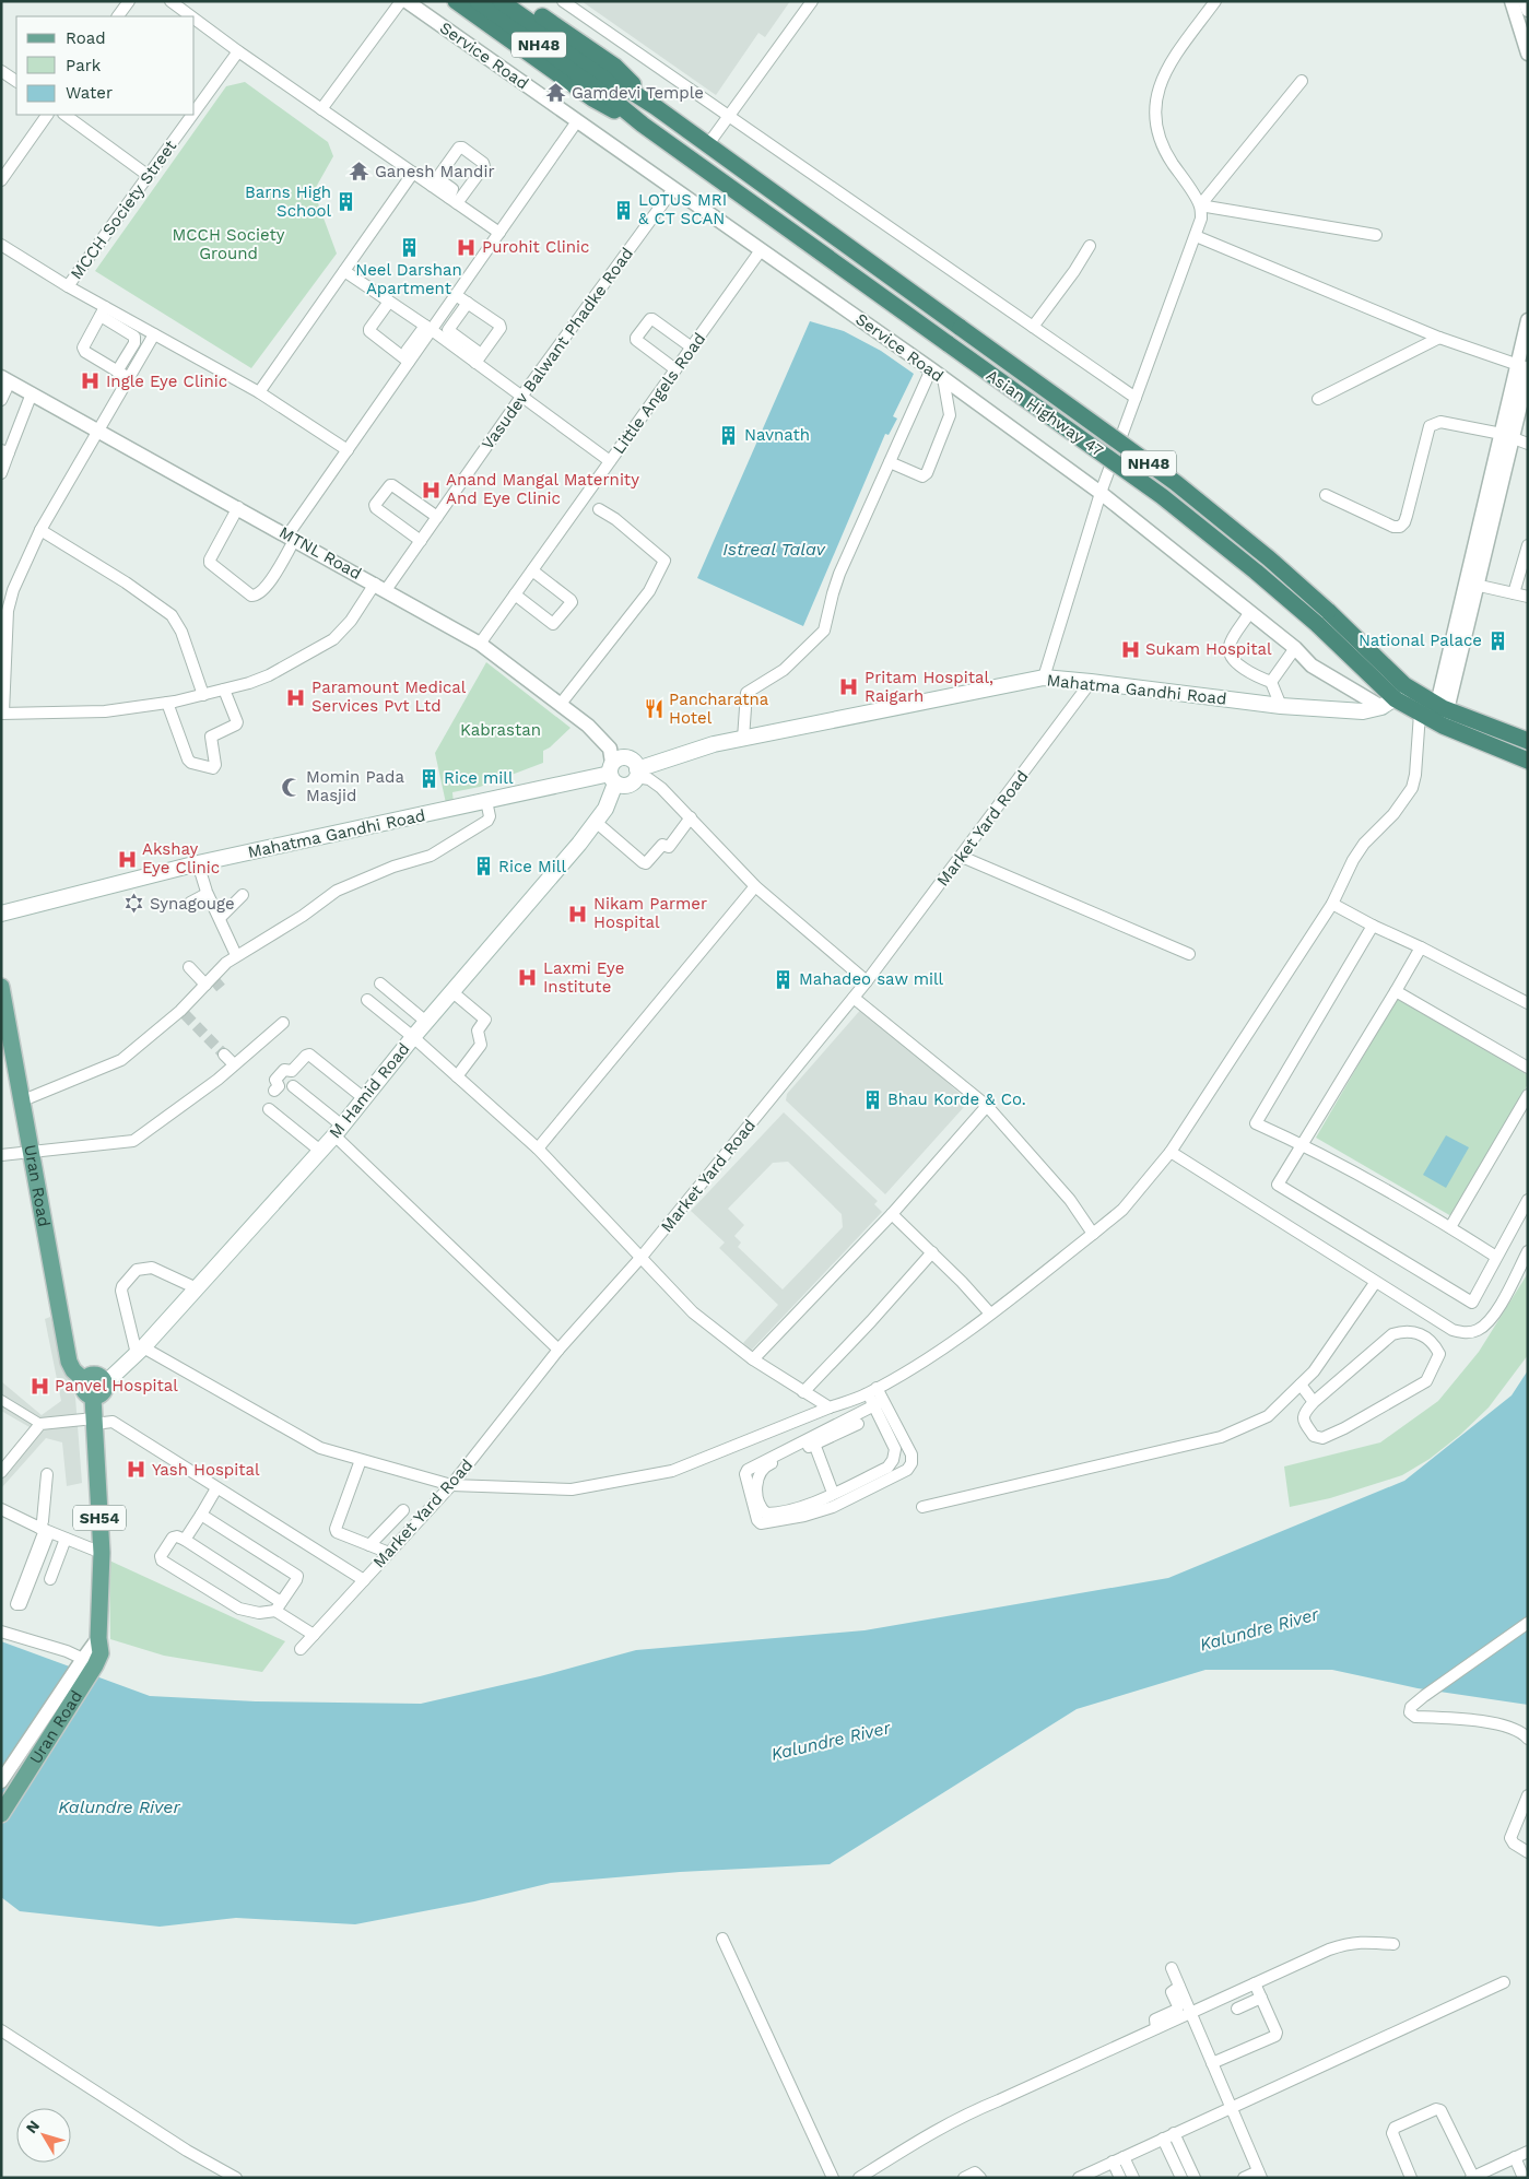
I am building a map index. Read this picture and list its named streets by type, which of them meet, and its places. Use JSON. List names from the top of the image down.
{
  "streets": {
    "highway": ["NH48", "Asian Highway 47"],
    "main road": [
      "Mahatma Gandhi Road",
      "M Hamid Road",
      "Uran Road",
      "SH54"
    ],
    "street": [
      "Service Road",
      "MCCH Society Street",
      "Vasudev Balwant Phadke Road",
      "Little Angels Road",
      "MTNL Road",
      "Market Yard Road"
    ]
  },
  "crossings": [
    ["NH48", "Asian Highway 47"],
    ["Service Road", "Vasudev Balwant Phadke Road"],
    ["Service Road", "Little Angels Road"],
    ["Service Road", "Asian Highway 47"],
    ["Service Road", "Mahatma Gandhi Road"],
    ["Vasudev Balwant Phadke Road", "MTNL Road"],
    ["Little Angels Road", "MTNL Road"],
    ["Asian Highway 47", "Mahatma Gandhi Road"],
    ["MTNL Road", "Mahatma Gandhi Road"],
    ["MTNL Road", "M Hamid Road"],
    ["Mahatma Gandhi Road", "Market Yard Road"],
    ["Mahatma Gandhi Road", "M Hamid Road"],
    ["M Hamid Road", "Uran Road"]
  ],
  "water": ["Istreal Talav", "Kalundre River"],
  "parks": ["MCCH Society Ground", "Kabrastan"],
  "places": {
    "temple": ["Gamdevi Temple", "Ganesh Mandir"],
    "building": [
      "Barns High School",
      "LOTUS MRI & CT SCAN",
      "Neel Darshan Apartment",
      "Navnath",
      "National Palace",
      "Rice mill",
      "Rice Mill",
      "Mahadeo saw mill",
      "Bhau Korde & Co."
    ],
    "hospital": [
      "Purohit Clinic",
      "Ingle Eye Clinic",
      "Anand Mangal Maternity And Eye Clinic",
      "Sukam Hospital",
      "Pritam Hospital, Raigarh",
      "Paramount Medical Services Pvt Ltd",
      "Akshay Eye Clinic",
      "Nikam Parmer Hospital",
      "Laxmi Eye Institute",
      "Panvel Hospital",
      "Yash Hospital"
    ],
    "restaurant": ["Pancharatna Hotel"],
    "mosque": ["Momin Pada Masjid"],
    "synagogue": ["Synagouge"]
  },
  "legend": ["Road", "Park", "Water"],
  "north": "top left"
}
